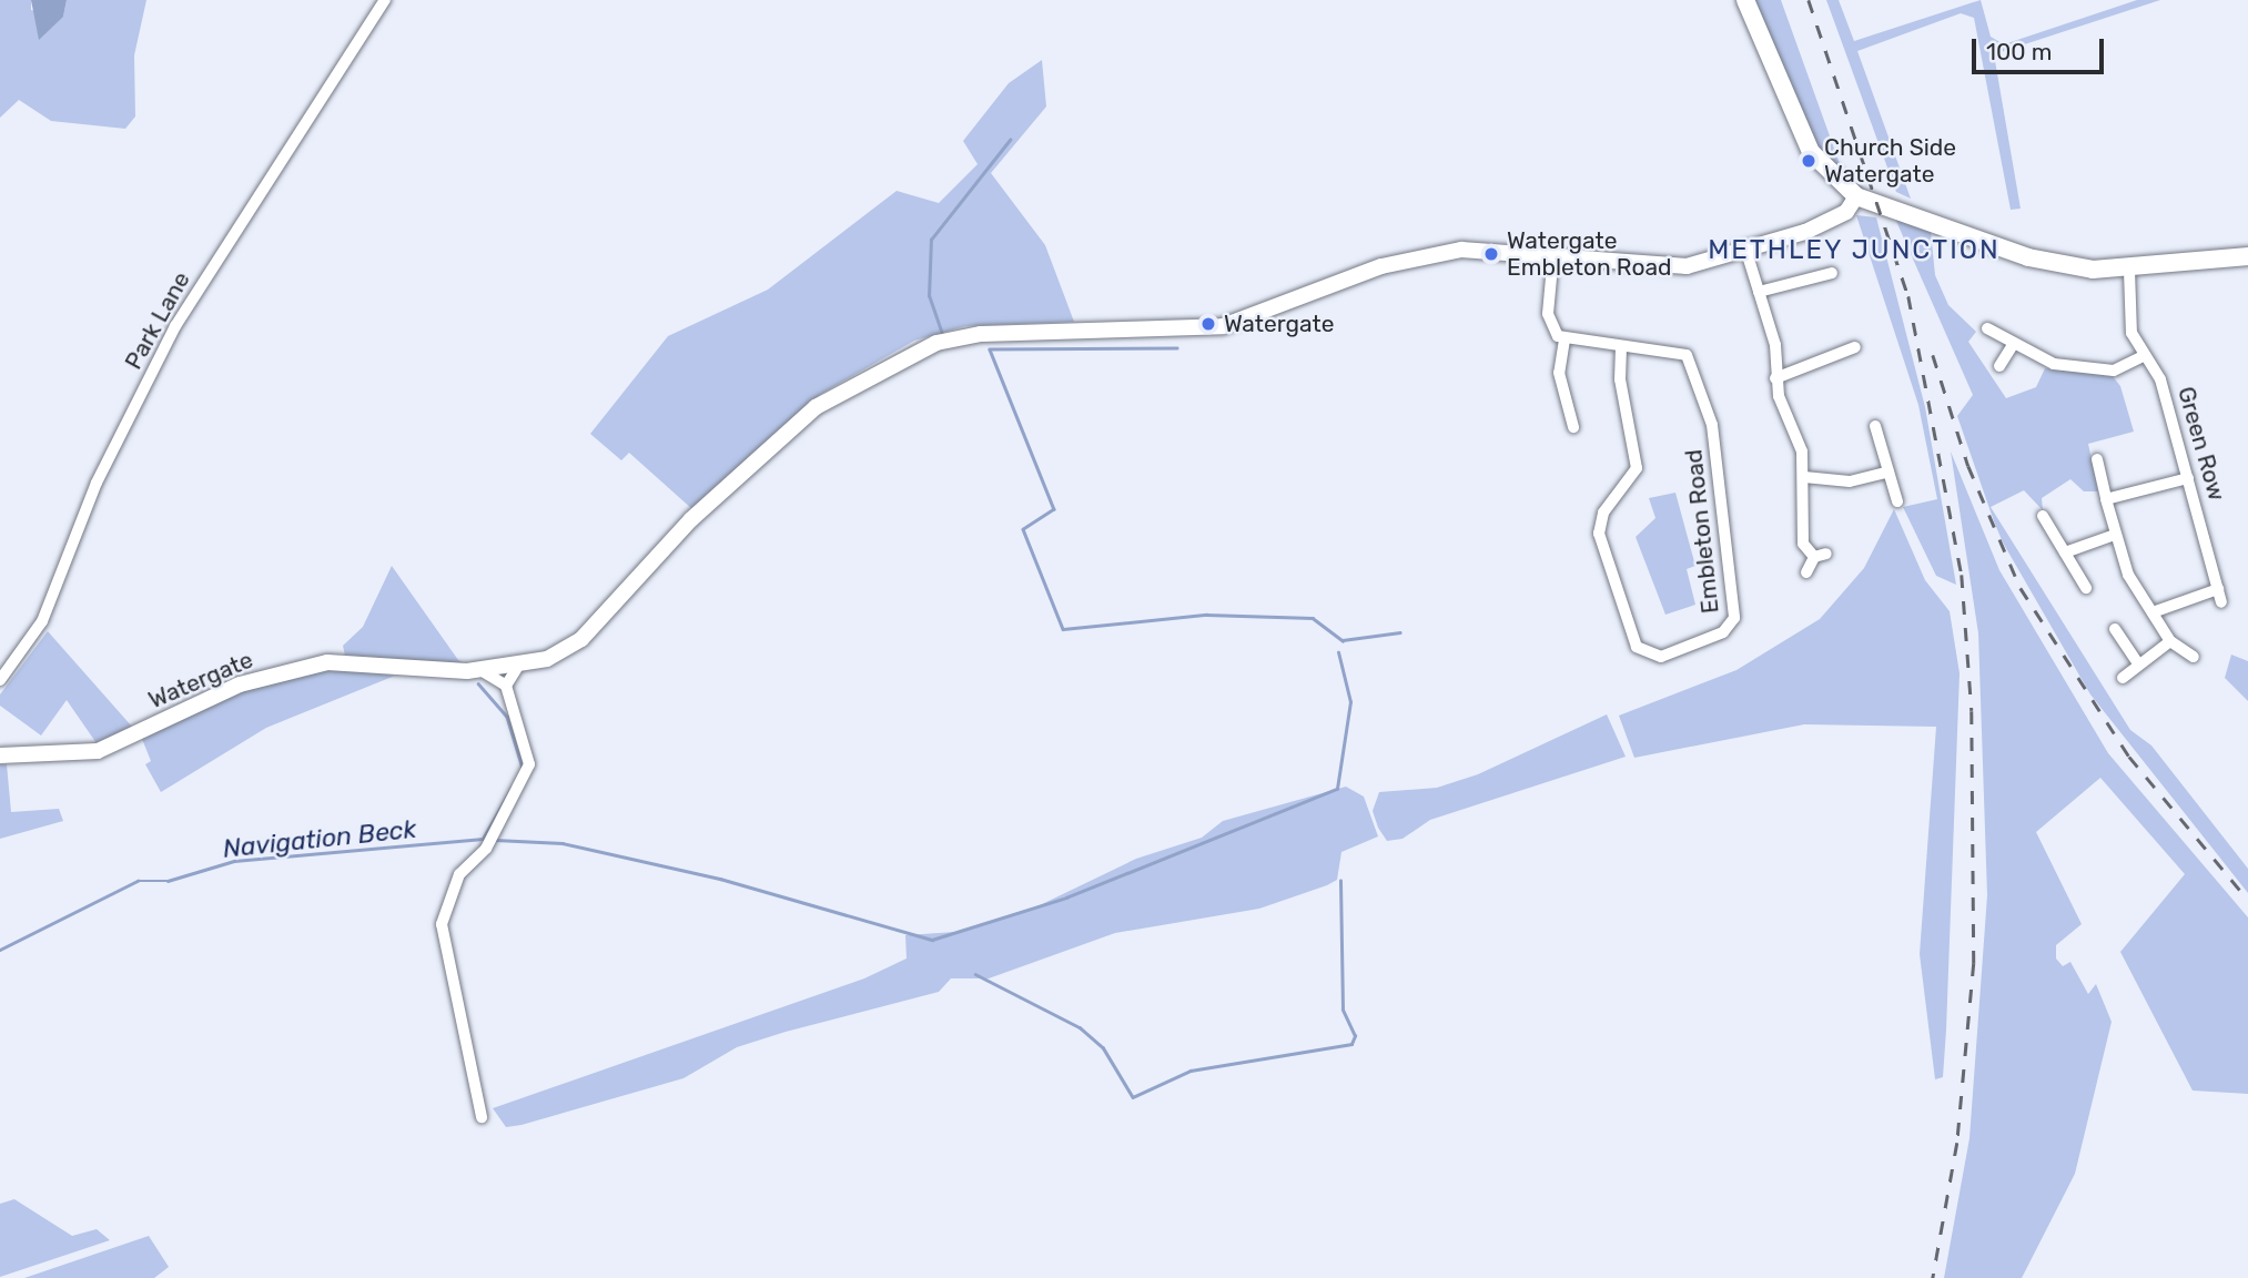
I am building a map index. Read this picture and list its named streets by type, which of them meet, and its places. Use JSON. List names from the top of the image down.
{
  "streets": {
    "main road": ["Watergate"],
    "street": ["Park Lane", "Green Row", "Embleton Road"]
  },
  "districts": ["METHLEY JUNCTION"],
  "water": ["Navigation Beck"],
  "places": ["Church Side Watergate", "Watergate Embleton Road", "Watergate"],
  "scale_bar": "100 m"
}
